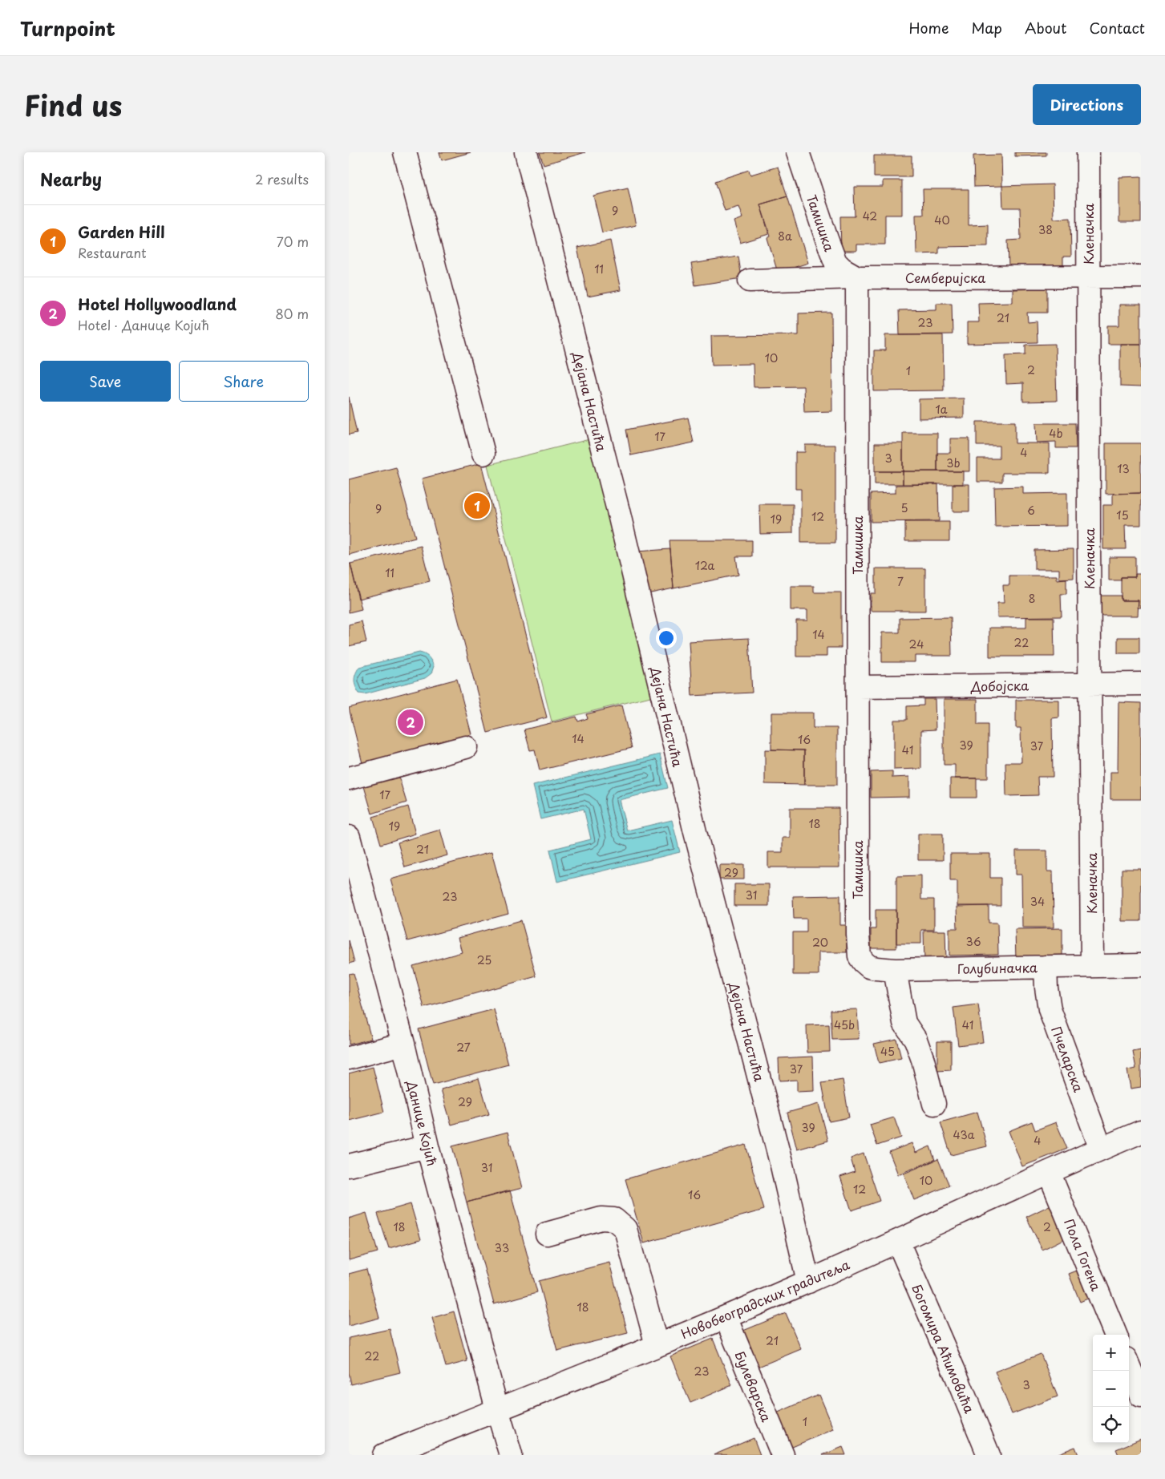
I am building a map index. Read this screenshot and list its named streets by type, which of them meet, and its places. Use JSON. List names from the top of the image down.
{
  "streets": {
    "street": [
      "Тамишка",
      "Кленачка",
      "Семберијска",
      "Дејана Настића",
      "Добојска",
      "Голубиначка",
      "Пчеларска",
      "Данице Којић",
      "Пола Гогена",
      "Новобеоградских градитеља",
      "Богомира Аћимовића",
      "Булеварска"
    ]
  },
  "crossings": [
    ["Тамишка", "Семберијска"],
    ["Тамишка", "Добојска"],
    ["Тамишка", "Голубиначка"],
    ["Кленачка", "Семберијска"],
    ["Кленачка", "Добојска"],
    ["Кленачка", "Голубиначка"],
    ["Дејана Настића", "Новобеоградских градитеља"],
    ["Голубиначка", "Пчеларска"],
    ["Пчеларска", "Новобеоградских градитеља"],
    ["Данице Којић", "Новобеоградских градитеља"],
    ["Пола Гогена", "Новобеоградских градитеља"],
    ["Новобеоградских градитеља", "Богомира Аћимовића"],
    ["Новобеоградских градитеља", "Булеварска"]
  ],
  "house_numbers": [
    "9",
    "42",
    "40",
    "38",
    "8a",
    "11",
    "21",
    "23",
    "10",
    "2",
    "1",
    "1a",
    "4b",
    "17",
    "4",
    "3",
    "3b",
    "13",
    "5",
    "9",
    "6",
    "15",
    "12",
    "19",
    "12a",
    "11",
    "7",
    "8",
    "14",
    "22",
    "24",
    "14",
    "16",
    "39",
    "37",
    "41",
    "17",
    "18",
    "19",
    "21",
    "29",
    "31",
    "23",
    "34",
    "36",
    "20",
    "25",
    "45b",
    "41",
    "27",
    "45",
    "37",
    "29",
    "39",
    "43a",
    "4",
    "31",
    "10",
    "12",
    "16",
    "18",
    "2",
    "33",
    "18",
    "21",
    "22",
    "23",
    "3",
    "1"
  ],
  "page": {
    "header": "Turnpoint",
    "nav": [
      "Home",
      "Map",
      "About",
      "Contact"
    ],
    "title": "Find us",
    "buttons": [
      "Directions",
      ["Save", "Share"]
    ],
    "heading": ["Nearby", "2 results"],
    "list": [
      {
        "mark": "1",
        "name": "Garden Hill",
        "note": "Restaurant",
        "value": "70 m"
      },
      {
        "mark": "2",
        "name": "Hotel Hollywoodland",
        "note": "Hotel · Данице Којић",
        "value": "80 m"
      }
    ],
    "pins": ["1", "2"],
    "map_buttons": ["+", "−"]
  }
}
